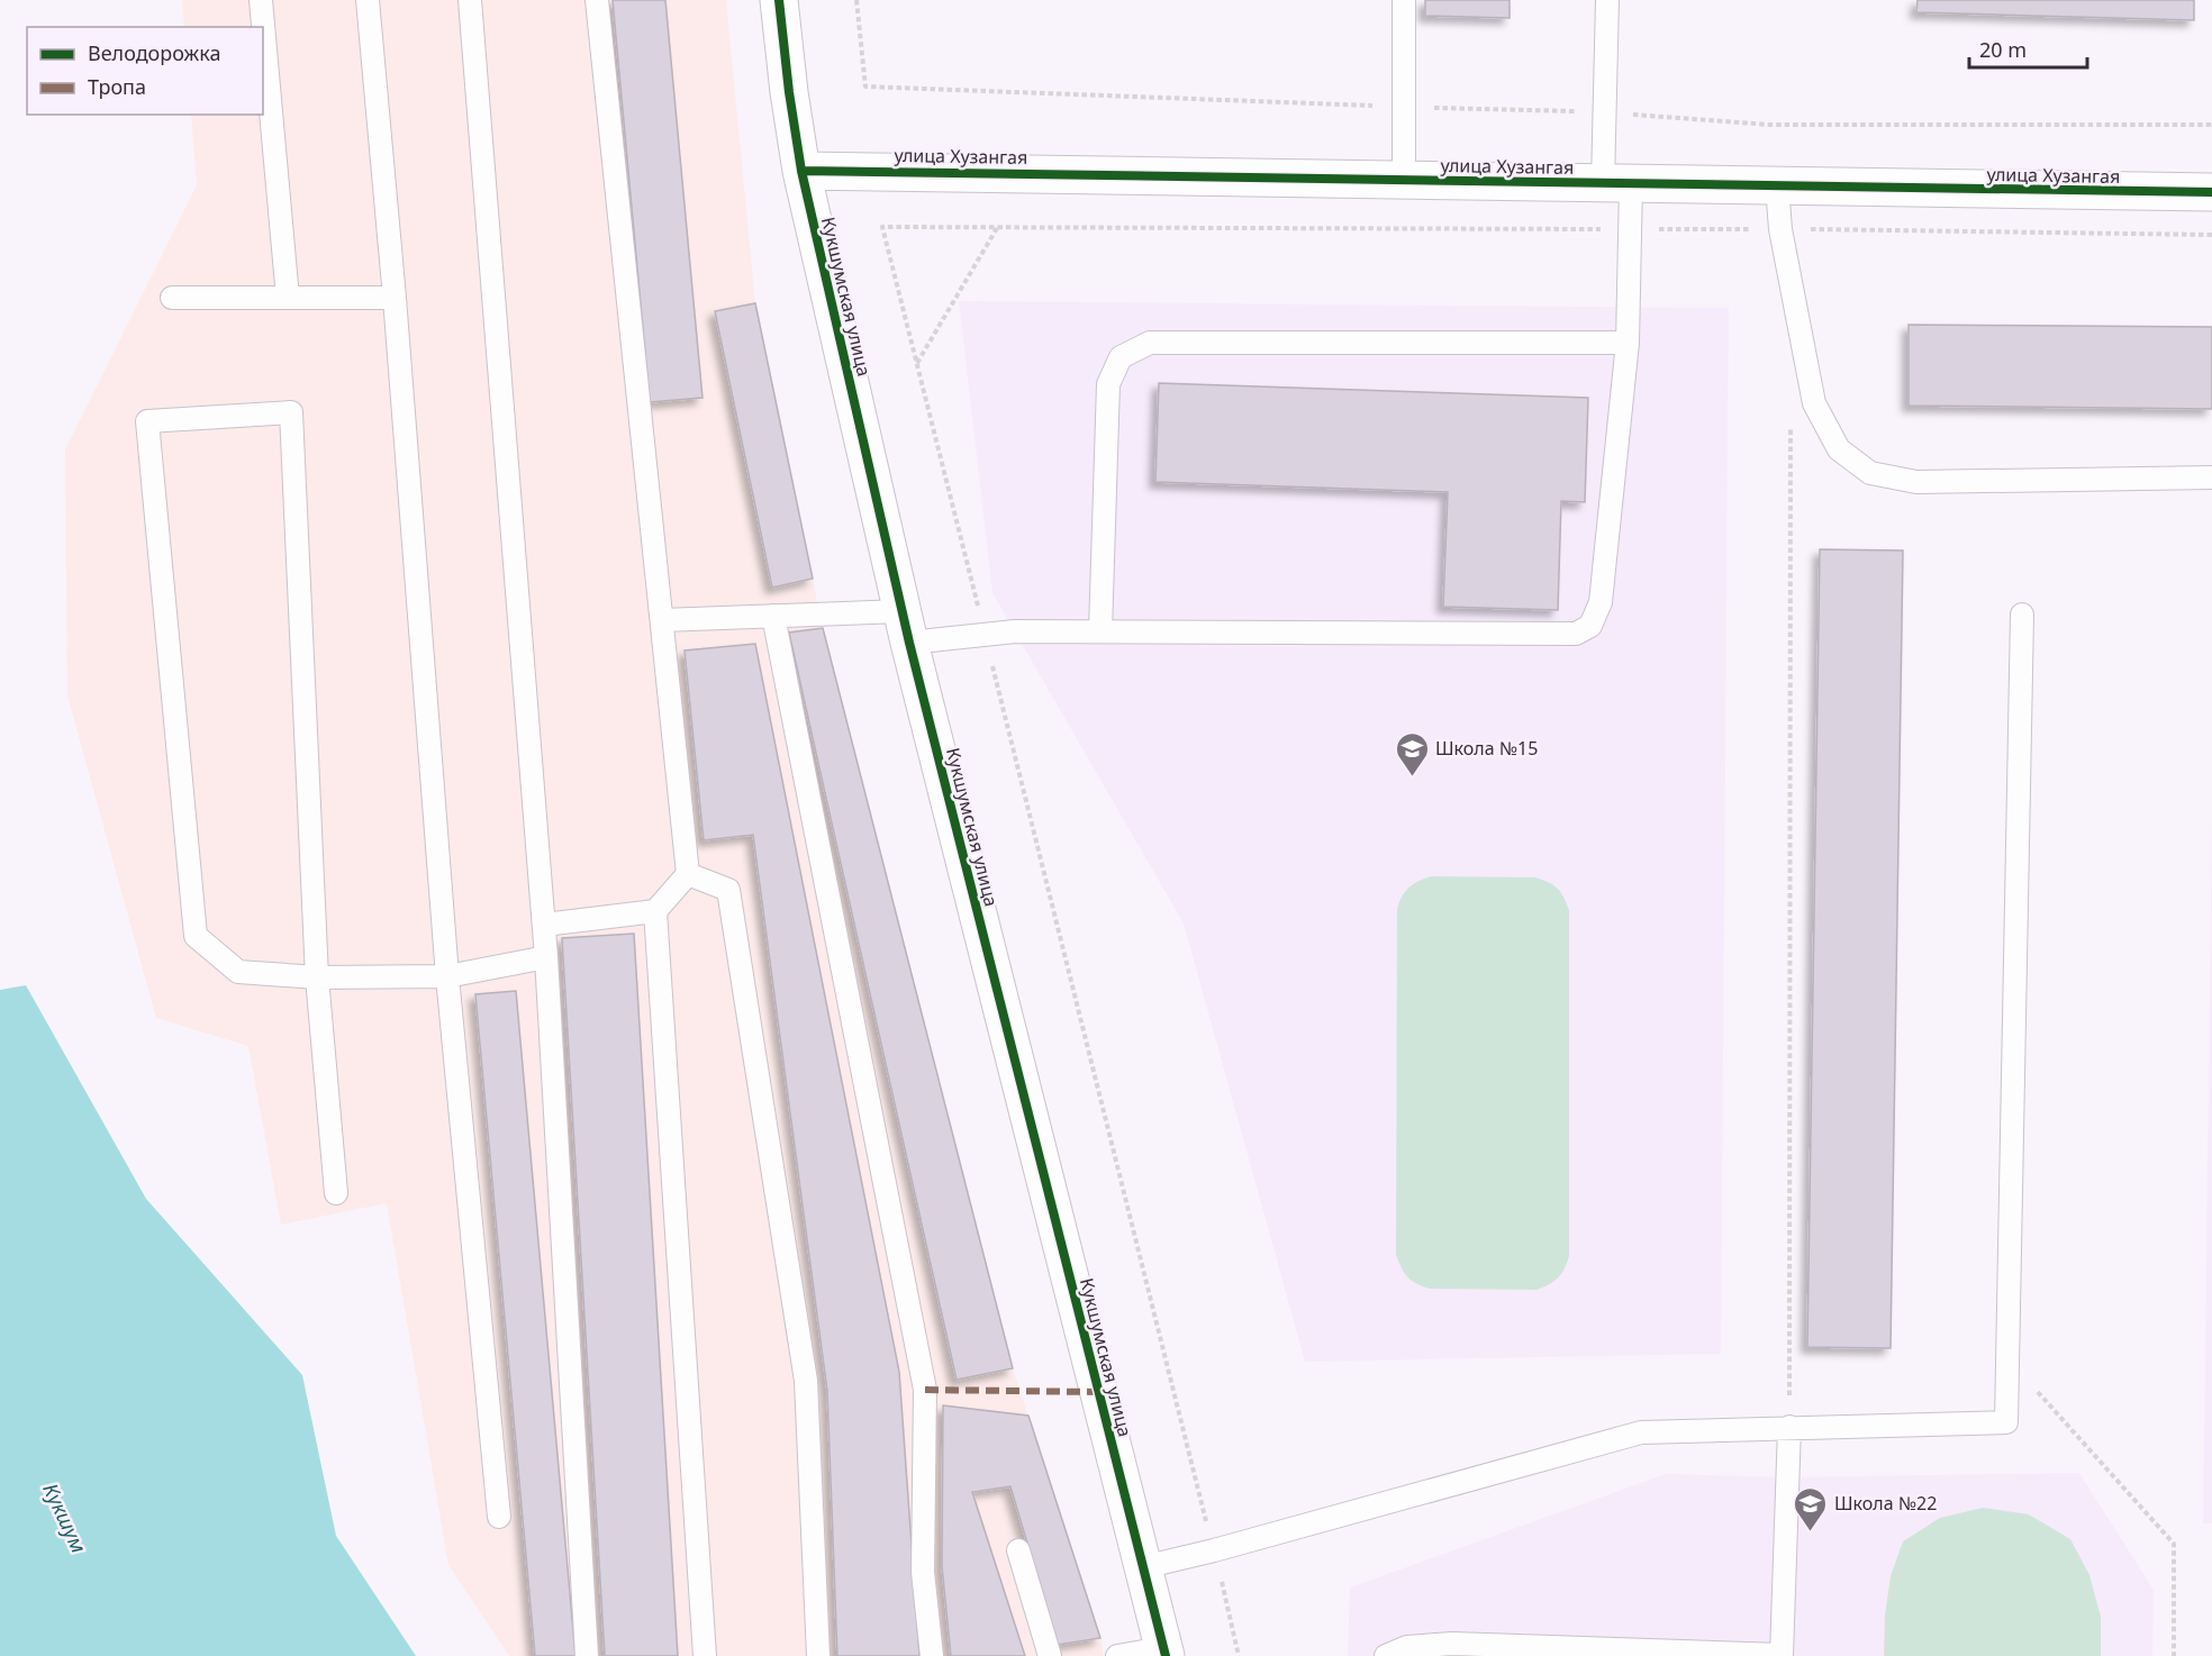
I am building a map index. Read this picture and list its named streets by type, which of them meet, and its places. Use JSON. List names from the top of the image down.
{
  "streets": {
    "street": ["улица Хузангая", "Кукшумская улица"]
  },
  "crossings": [
    ["улица Хузангая", "Кукшумская улица"]
  ],
  "water": ["Кукшум"],
  "places": {
    "school or university": ["Школа №15", "Школа №22"]
  },
  "legend": ["Велодорожка", "Тропа"],
  "scale_bar": "20 m"
}
